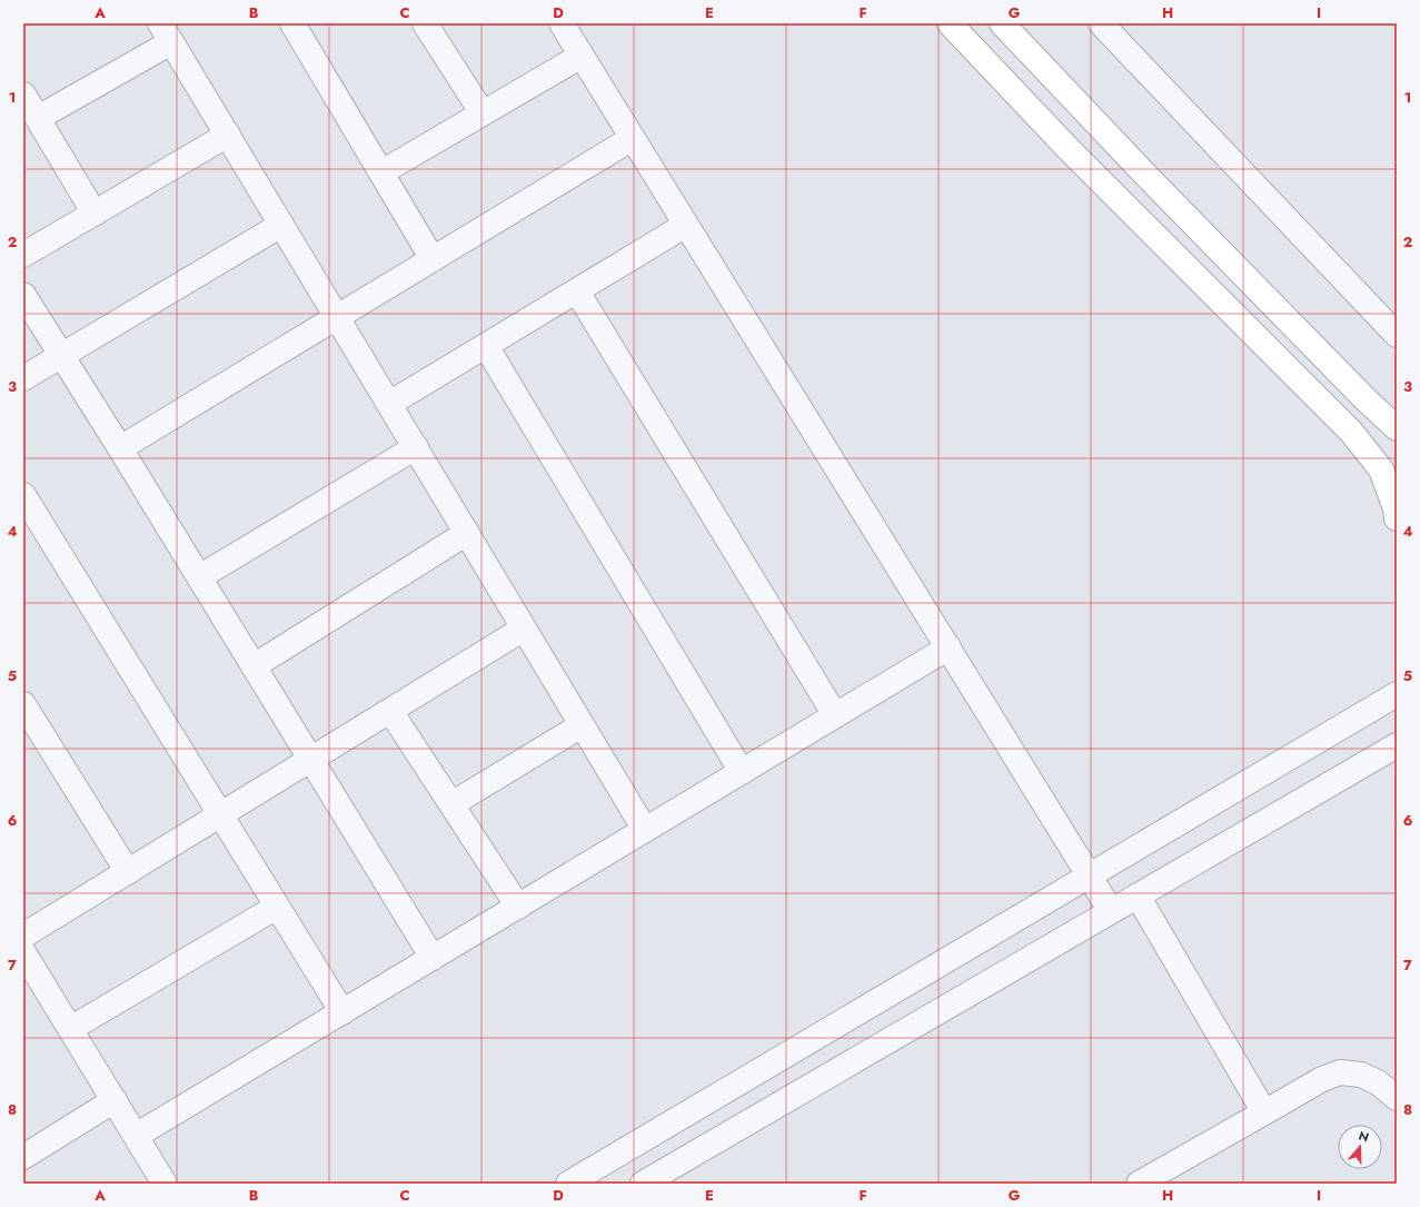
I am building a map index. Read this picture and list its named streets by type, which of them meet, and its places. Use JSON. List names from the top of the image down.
{
  "north": "top",
  "grid": {
    "columns": [
      "A",
      "B",
      "C",
      "D",
      "E",
      "F",
      "G",
      "H",
      "I"
    ],
    "rows": [
      "1",
      "2",
      "3",
      "4",
      "5",
      "6",
      "7",
      "8"
    ]
  }
}
